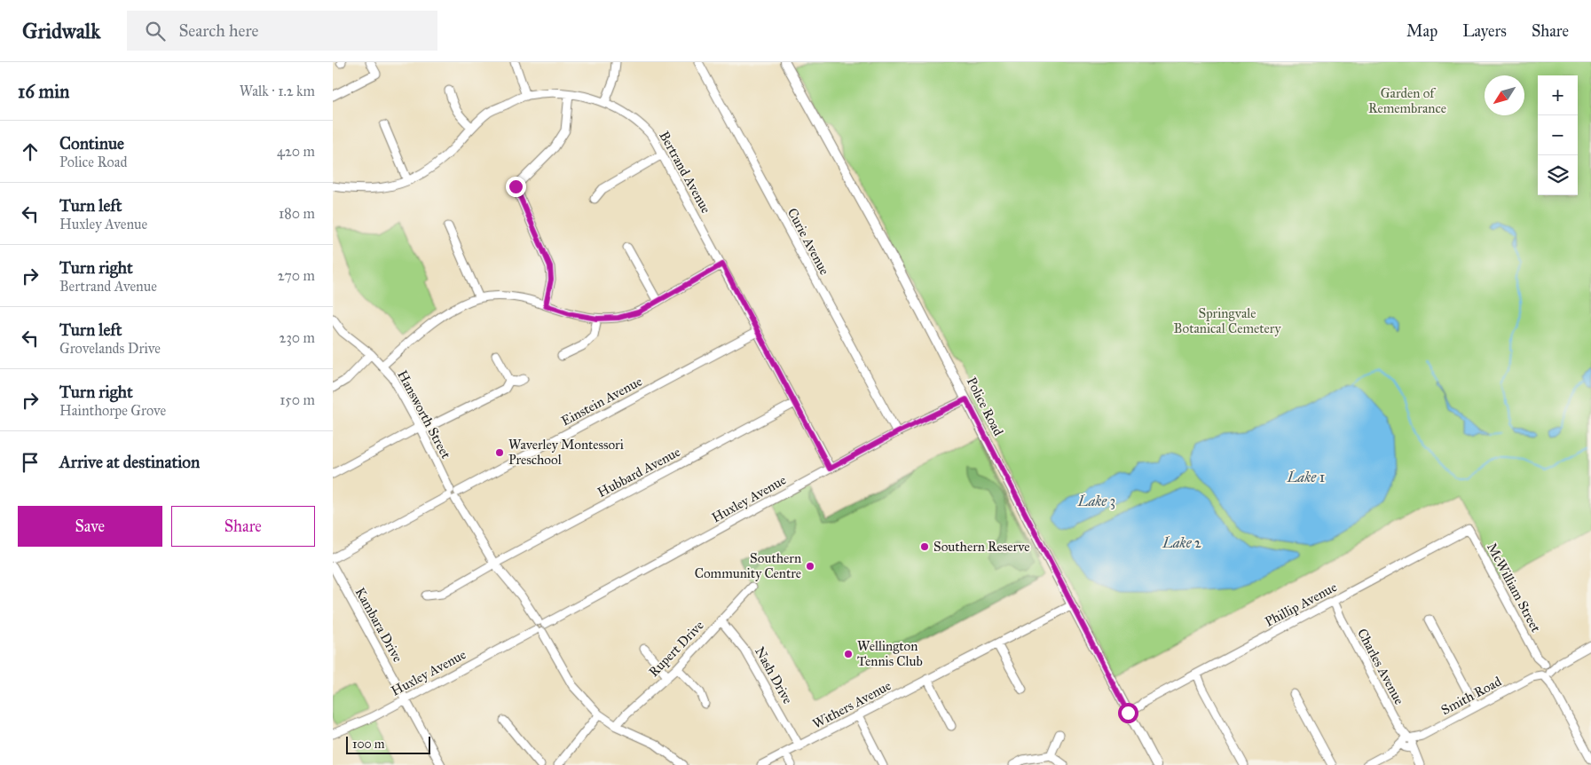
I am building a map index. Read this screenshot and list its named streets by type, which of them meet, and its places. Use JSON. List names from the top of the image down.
{
  "streets": {
    "main road": ["Police Road"],
    "street": [
      "Bertrand Avenue",
      "Curie Avenue",
      "Einstein Avenue",
      "Hansworth Street",
      "Hubbard Avenue",
      "Huxley Avenue",
      "McWilliam Street",
      "Phillip Avenue",
      "Kambara Drive",
      "Rupert Drive",
      "Charles Avenue",
      "Nash Drive",
      "Smith Road",
      "Withers Avenue"
    ]
  },
  "crossings": [
    ["Bertrand Avenue", "Einstein Avenue"],
    ["Bertrand Avenue", "Hubbard Avenue"],
    ["Bertrand Avenue", "Huxley Avenue"],
    ["Curie Avenue", "Huxley Avenue"],
    ["Einstein Avenue", "Hansworth Street"],
    ["Police Road", "Huxley Avenue"],
    ["Police Road", "Phillip Avenue"],
    ["Police Road", "Withers Avenue"],
    ["Hansworth Street", "Hubbard Avenue"],
    ["Hansworth Street", "Huxley Avenue"],
    ["Huxley Avenue", "Kambara Drive"],
    ["McWilliam Street", "Phillip Avenue"],
    ["McWilliam Street", "Smith Road"],
    ["Phillip Avenue", "Charles Avenue"],
    ["Rupert Drive", "Nash Drive"],
    ["Charles Avenue", "Smith Road"],
    ["Nash Drive", "Withers Avenue"]
  ],
  "water": ["Lake 1", "Lake 3", "Lake 2"],
  "parks": ["Garden of Remembrance", "Springvale Botanical Cemetery"],
  "places": [
    "Waverley Montessori Preschool",
    "Southern Reserve",
    "Southern Community Centre",
    "Wellington Tennis Club"
  ],
  "scale_bar": "100 m",
  "north": "bottom left",
  "page": {
    "header": "Gridwalk",
    "search": "Search here",
    "nav": ["Map", "Layers", "Share"],
    "heading": ["16 min", "Walk · 1.2 km"],
    "map_buttons": ["+", "−"],
    "list": [
      ["Continue", "Police Road", "420 m"],
      ["Turn left", "Huxley Avenue", "180 m"],
      ["Turn right", "Bertrand Avenue", "270 m"],
      ["Turn left", "Grovelands Drive", "230 m"],
      ["Turn right", "Hainthorpe Grove", "150 m"],
      "Arrive at destination"
    ],
    "buttons": ["Save", "Share"],
    "scale": "100 m"
  }
}
